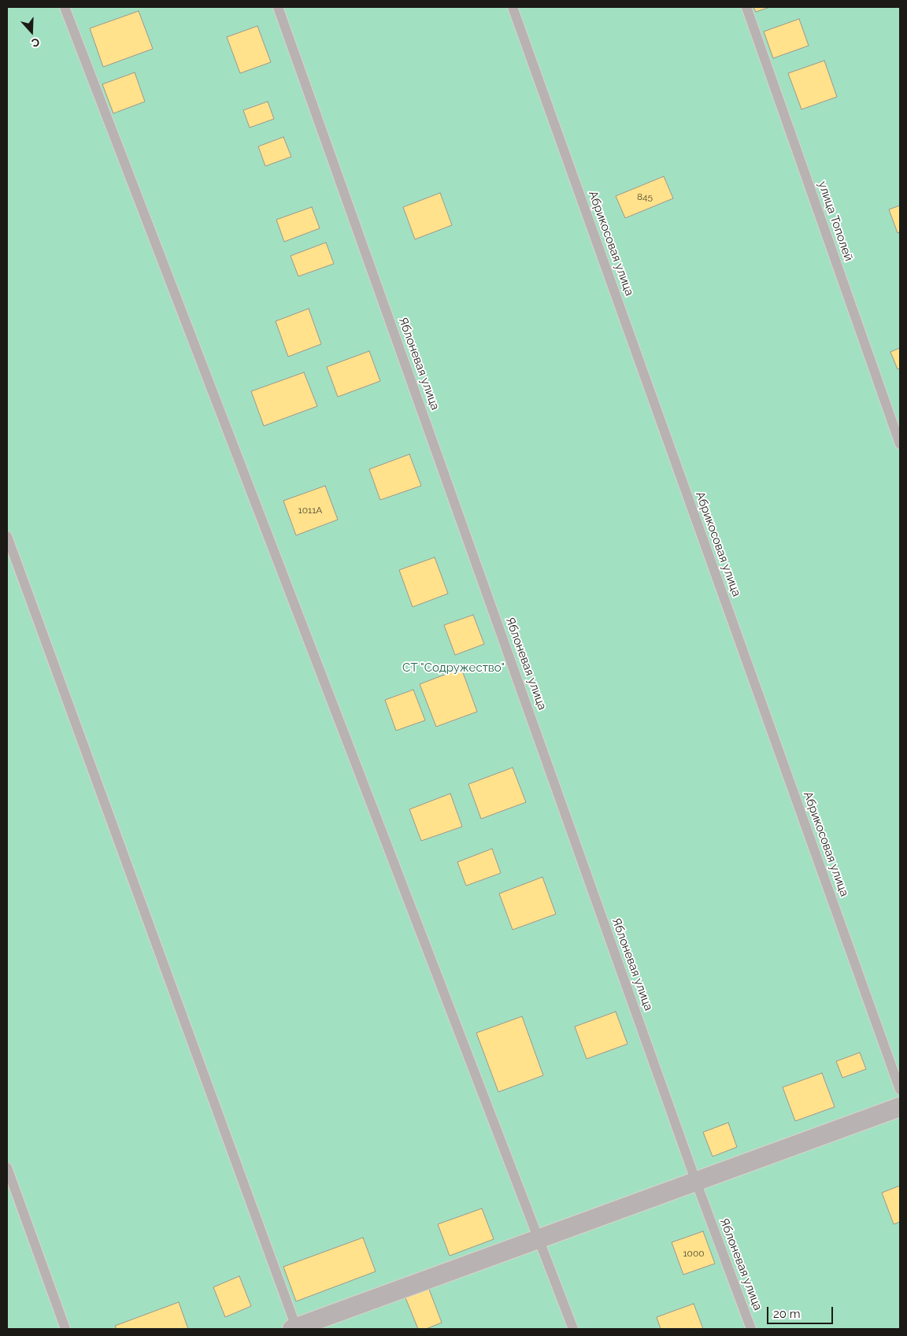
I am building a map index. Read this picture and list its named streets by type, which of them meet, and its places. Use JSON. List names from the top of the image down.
{
  "streets": {
    "lane": ["улица Тополей", "Абрикосовая улица", "Яблоневая улица"]
  },
  "parks": ["СТ \"Содружество\""],
  "house_numbers": ["845", "1011А", "1000"],
  "scale_bar": "20 m",
  "north": "bottom"
}
